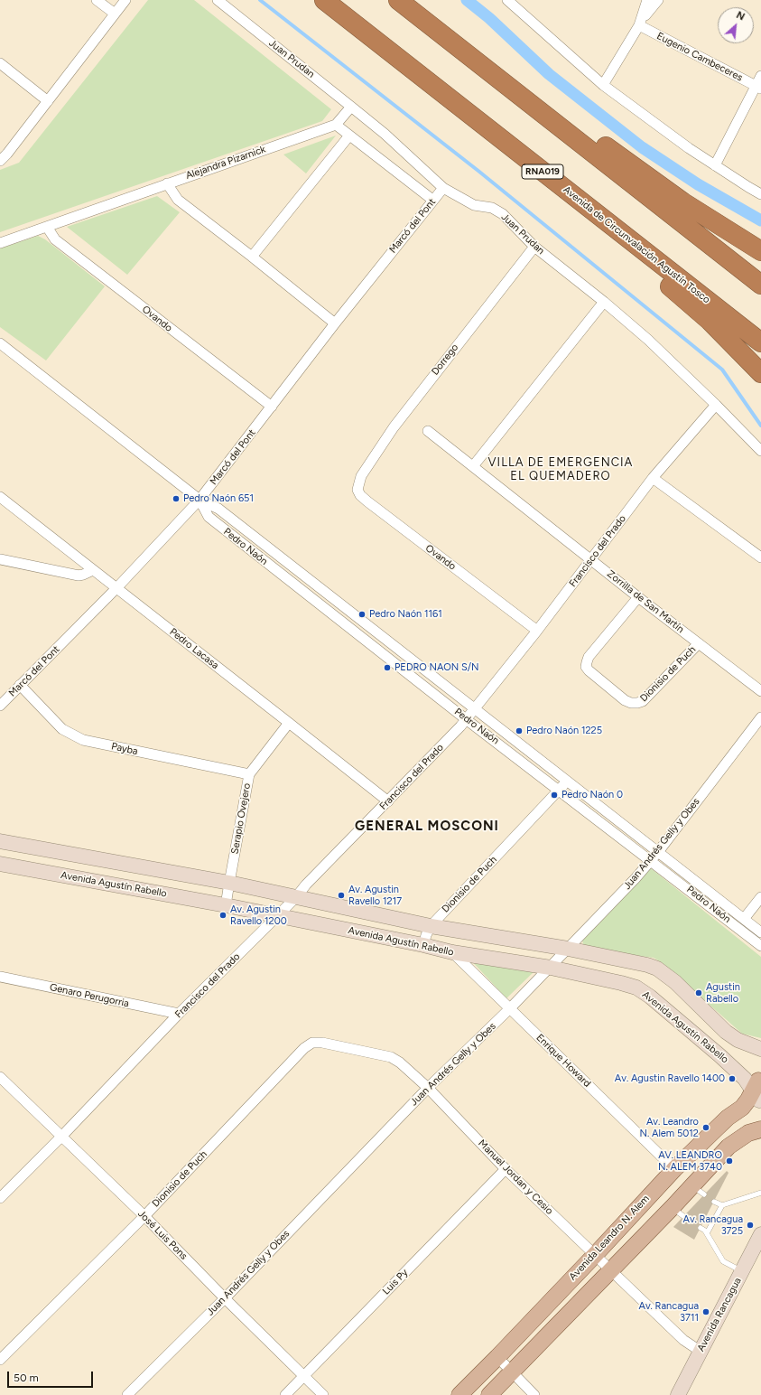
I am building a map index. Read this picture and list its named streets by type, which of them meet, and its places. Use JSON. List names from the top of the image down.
{
  "streets": {
    "highway": ["RNA019", "Avenida de Circunvalación Agustín Tosco"],
    "main road": ["Avenida Agustín Rabello", "Avenida Leandro N. Alem", "Avenida Rancagua"],
    "street": [
      "Eugenio Cambeceres",
      "Juan Prudan",
      "Alejandra Pizarnick",
      "Marcó del Pont",
      "Ovando",
      "Dorrego",
      "Pedro Naón",
      "Francisco del Prado",
      "Zorrilla de San Martín",
      "Pedro Lacasa",
      "Dionisio de Puch",
      "Payba",
      "Serapio Ovejero",
      "Juan Andrés Gelly y Obes",
      "Genaro Perugorria",
      "Enrique Howard",
      "Manuel Jordan y Cesio",
      "José Luis Pons",
      "Luis Py"
    ]
  },
  "crossings": [
    ["Juan Prudan", "Marcó del Pont"],
    ["Juan Prudan", "Dorrego"],
    ["Juan Prudan", "Francisco del Prado"],
    ["Alejandra Pizarnick", "Ovando"],
    ["Marcó del Pont", "Ovando"],
    ["Marcó del Pont", "Pedro Naón"],
    ["Marcó del Pont", "Pedro Lacasa"],
    ["Marcó del Pont", "Payba"],
    ["Ovando", "Dorrego"],
    ["Ovando", "Francisco del Prado"],
    ["Pedro Naón", "Francisco del Prado"],
    ["Pedro Naón", "Dionisio de Puch"],
    ["Pedro Naón", "Juan Andrés Gelly y Obes"],
    ["Francisco del Prado", "Zorrilla de San Martín"],
    ["Francisco del Prado", "Pedro Lacasa"],
    ["Francisco del Prado", "Avenida Agustín Rabello"],
    ["Francisco del Prado", "Genaro Perugorria"],
    ["Francisco del Prado", "José Luis Pons"],
    ["Zorrilla de San Martín", "Dionisio de Puch"],
    ["Pedro Lacasa", "Serapio Ovejero"],
    ["Dionisio de Puch", "Avenida Agustín Rabello"],
    ["Dionisio de Puch", "Manuel Jordan y Cesio"],
    ["Dionisio de Puch", "José Luis Pons"],
    ["Payba", "Serapio Ovejero"],
    ["Serapio Ovejero", "Avenida Agustín Rabello"],
    ["Juan Andrés Gelly y Obes", "Avenida Agustín Rabello"],
    ["Juan Andrés Gelly y Obes", "Enrique Howard"],
    ["Juan Andrés Gelly y Obes", "Manuel Jordan y Cesio"],
    ["Juan Andrés Gelly y Obes", "José Luis Pons"],
    ["Avenida Agustín Rabello", "Enrique Howard"],
    ["Avenida Agustín Rabello", "Avenida Leandro N. Alem"],
    ["Enrique Howard", "Avenida Leandro N. Alem"],
    ["Manuel Jordan y Cesio", "Avenida Leandro N. Alem"],
    ["Manuel Jordan y Cesio", "Luis Py"],
    ["Manuel Jordan y Cesio", "Avenida Rancagua"],
    ["José Luis Pons", "Luis Py"]
  ],
  "districts": ["VILLA DE EMERGENCIA EL QUEMADERO", "GENERAL MOSCONI"],
  "places": [
    "Pedro Naón 651",
    "Pedro Naón 1161",
    "PEDRO NAON S/N",
    "Pedro Naón 1225",
    "Pedro Naón 0",
    "Av. Agustin Ravello 1217",
    "Av. Agustin Ravello 1200",
    "Agustin Rabello",
    "Av. Agustin Ravello 1400",
    "Av. Leandro N. Alem 5012",
    "AV. LEANDRO N. ALEM 3740",
    "Av. Rancagua 3725",
    "Av. Rancagua 3711"
  ],
  "scale_bar": "50 m",
  "north": "top right"
}
